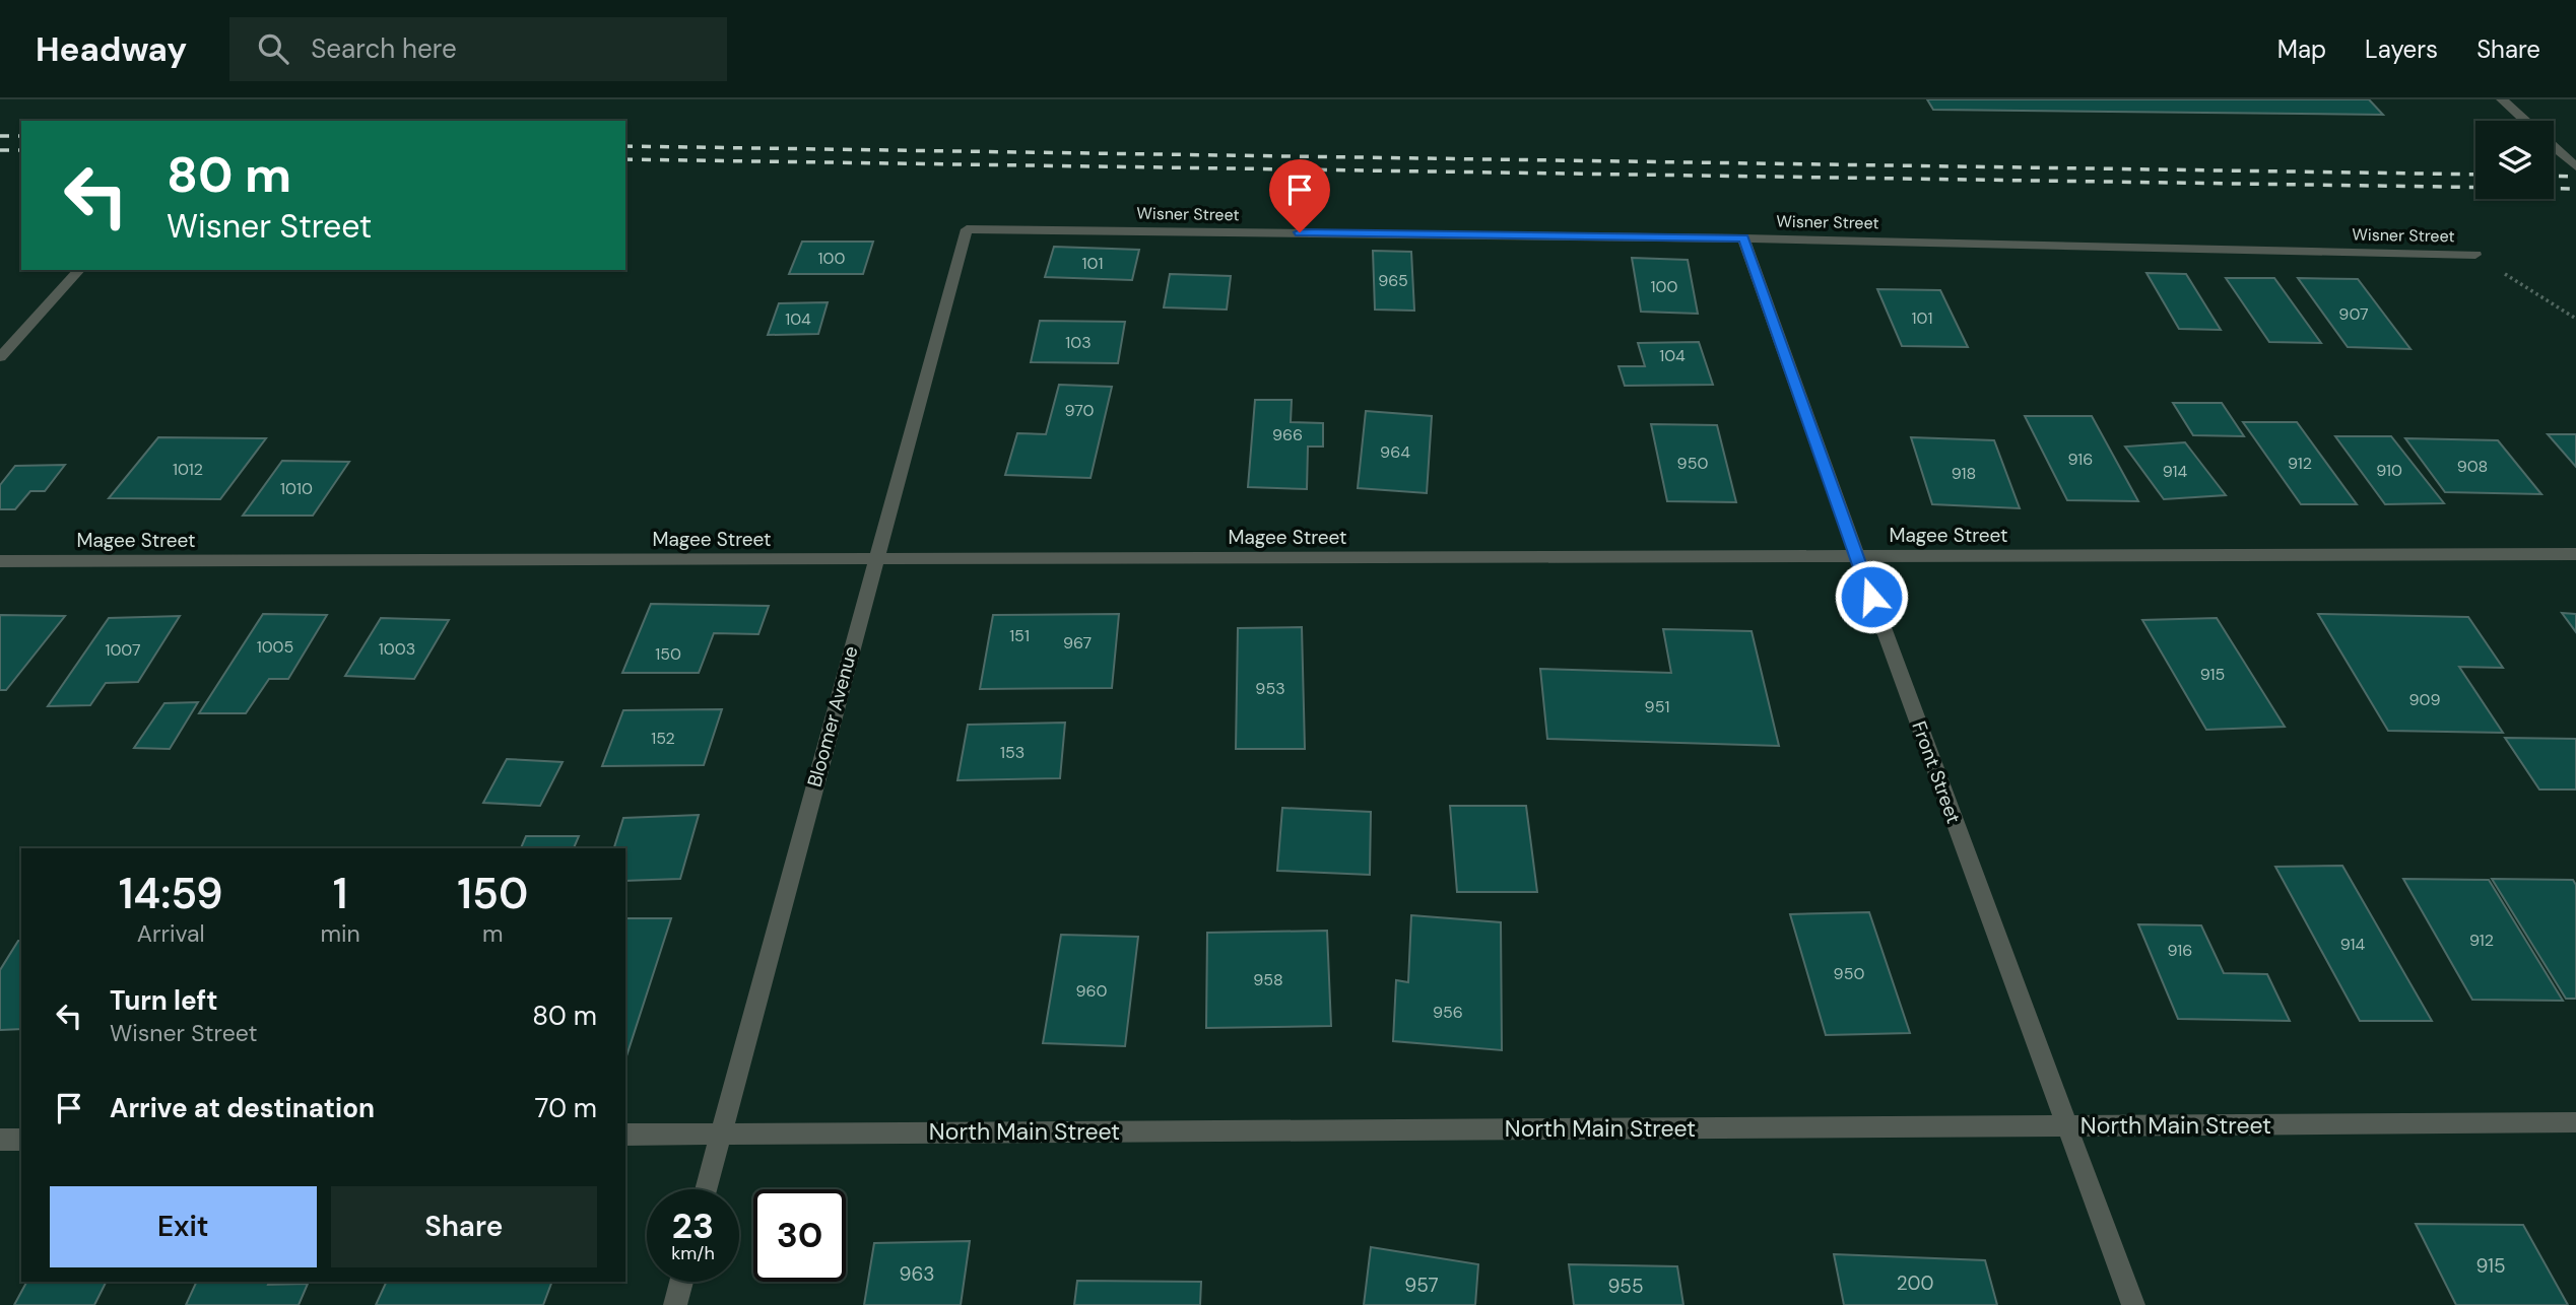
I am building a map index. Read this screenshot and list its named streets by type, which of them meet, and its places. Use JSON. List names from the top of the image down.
{
  "streets": {
    "street": [
      "Wisner Street",
      "Magee Street",
      "Bloomer Avenue",
      "Front Street",
      "North Main Street"
    ]
  },
  "crossings": [
    ["Wisner Street", "Bloomer Avenue"],
    ["Wisner Street", "Front Street"],
    ["Magee Street", "Bloomer Avenue"],
    ["Magee Street", "Front Street"],
    ["Bloomer Avenue", "North Main Street"],
    ["Front Street", "North Main Street"]
  ],
  "house_numbers": [
    "100",
    "101",
    "965",
    "100",
    "907",
    "101",
    "104",
    "103",
    "104",
    "970",
    "966",
    "964",
    "916",
    "950",
    "912",
    "908",
    "1012",
    "910",
    "914",
    "918",
    "1010",
    "151",
    "967",
    "1005",
    "1003",
    "1007",
    "150",
    "915",
    "953",
    "909",
    "951",
    "152",
    "153",
    "912",
    "914",
    "916",
    "950",
    "958",
    "960",
    "956",
    "915",
    "963",
    "200",
    "957",
    "955"
  ],
  "page": {
    "header": "Headway",
    "search": "Search here",
    "nav": ["Map", "Layers", "Share"],
    "turn": ["80 m", "Wisner Street"],
    "eta": [
      "14:59",
      "Arrival",
      "1",
      "min",
      "150",
      "m"
    ],
    "list": [
      {
        "name": "Turn left",
        "note": "Wisner Street",
        "value": "80 m"
      },
      {
        "name": "Arrive at destination",
        "value": "70 m"
      }
    ],
    "buttons": ["Exit", "Share"],
    "speed": "23 km/h",
    "limit": "30"
  }
}
